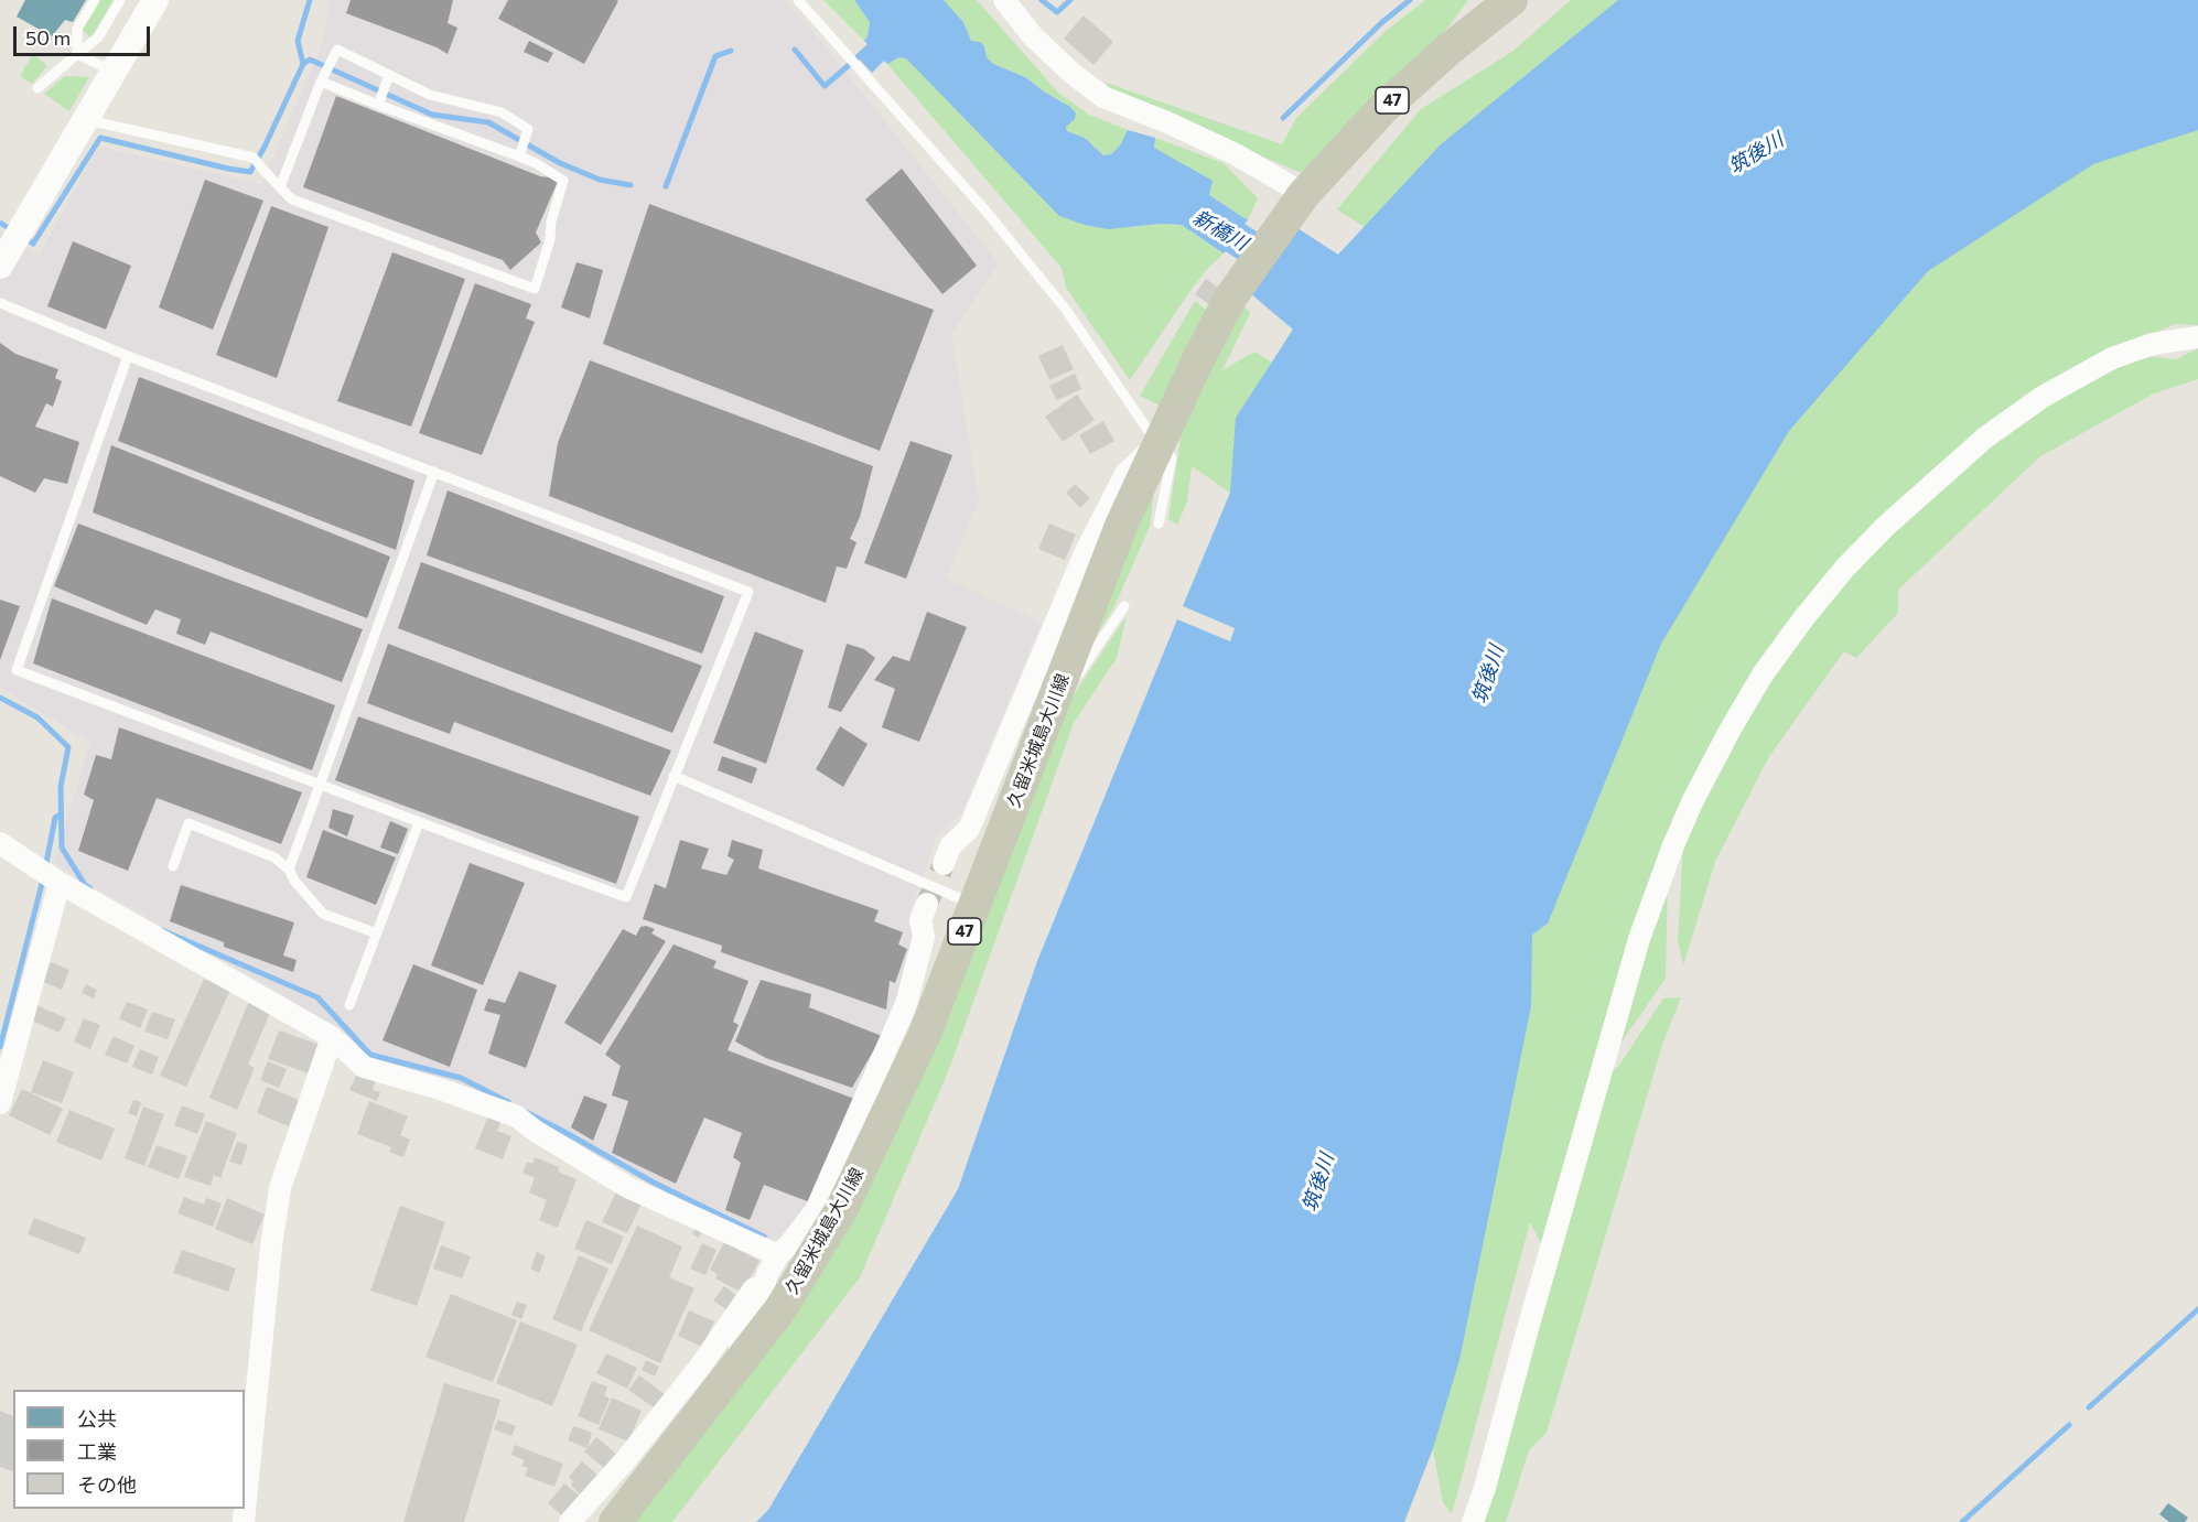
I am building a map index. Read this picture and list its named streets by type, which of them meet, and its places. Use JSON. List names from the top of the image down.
{
  "streets": {
    "main road": ["47", "久留米城島大川線"]
  },
  "water": ["筑後川", "新橋川"],
  "legend": ["公共", "工業", "その他"],
  "scale_bar": "50 m"
}
